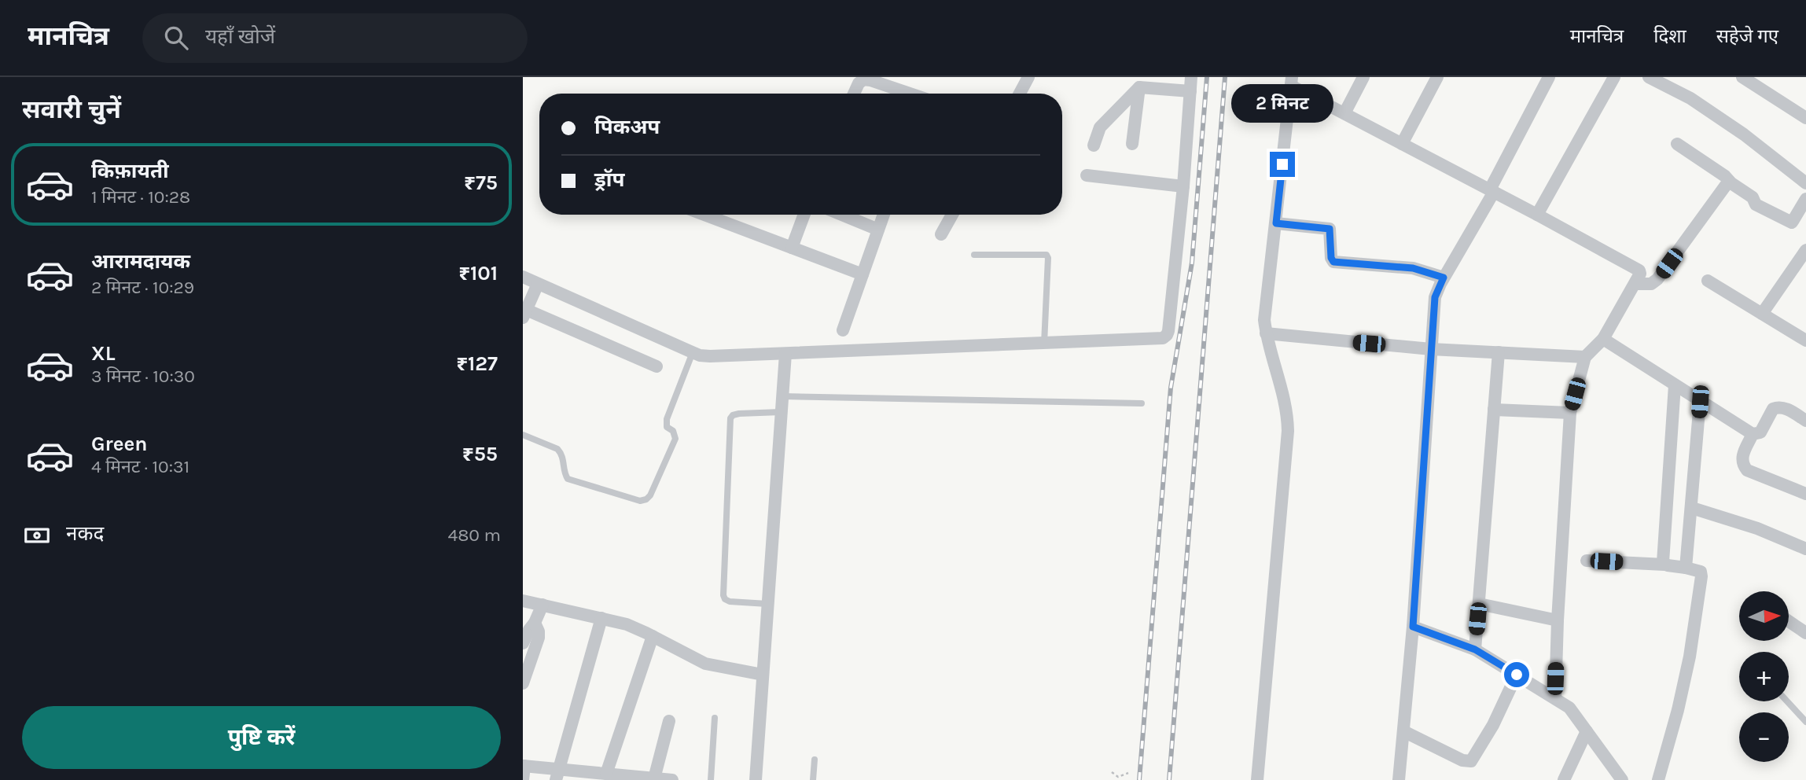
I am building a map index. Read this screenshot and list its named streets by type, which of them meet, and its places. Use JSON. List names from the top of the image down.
{
  "north": "right",
  "page": {
    "header": "मानचित्र",
    "search": "यहाँ खोजें",
    "nav": ["मानचित्र", "दिशा", "सहेजे गए"],
    "heading": "सवारी चुनें",
    "bubble": "2 मिनट",
    "banner": ["पिकअप", "ड्रॉप"],
    "list": [
      {
        "name": "किफ़ायती",
        "note": "1 मिनट · 10:28",
        "value": "₹75"
      },
      {
        "name": "आरामदायक",
        "note": "2 मिनट · 10:29",
        "value": "₹101"
      },
      {
        "name": "XL",
        "note": "3 मिनट · 10:30",
        "value": "₹127"
      },
      {
        "name": "Green",
        "note": "4 मिनट · 10:31",
        "value": "₹55"
      }
    ],
    "pay": ["नकद", "480 m"],
    "map_buttons": ["+", "−"],
    "buttons": "पुष्टि करें"
  }
}
